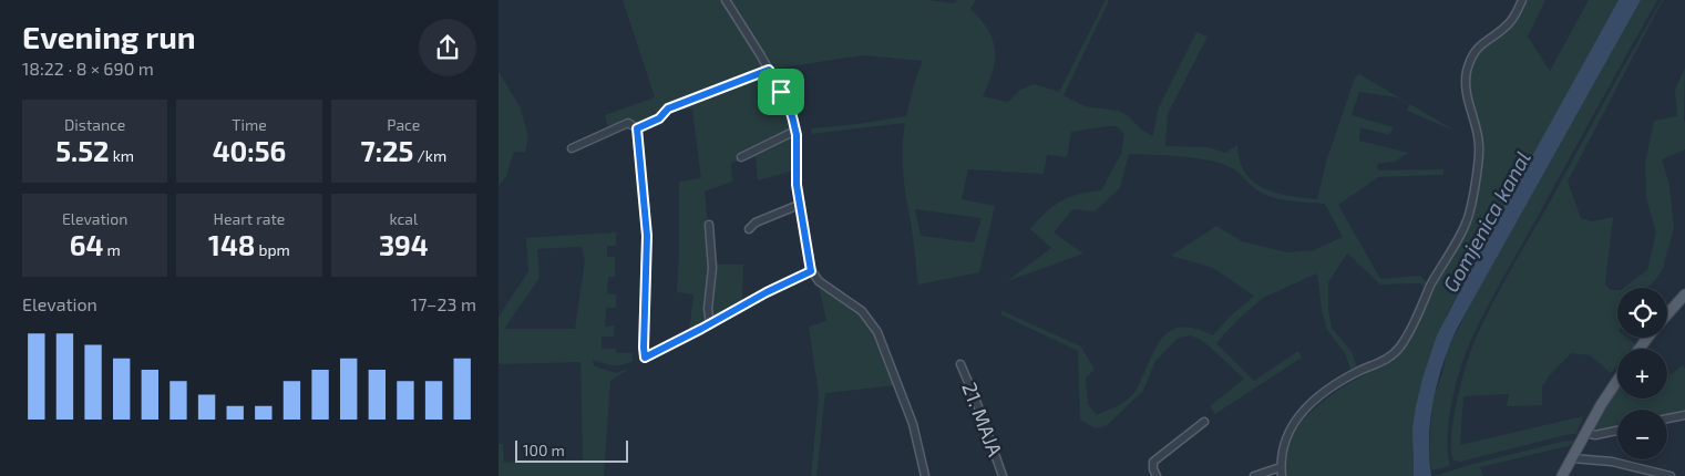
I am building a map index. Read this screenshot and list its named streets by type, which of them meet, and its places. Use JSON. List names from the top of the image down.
{
  "streets": {
    "street": ["21. МАЈА"]
  },
  "water": ["Gomjenica kanal"],
  "scale_bar": "100 m",
  "page": {
    "heading": ["Evening run", "18:22 · 8 × 690 m"],
    "stats": [
      ["Distance", "5.52 km"],
      ["Time", "40:56"],
      ["Pace", "7:25 /km"],
      ["Elevation", "64 m"],
      ["Heart rate", "148 bpm"],
      ["kcal", "394"]
    ],
    "chart": ["Elevation", "17–23 m"],
    "map_buttons": ["+", "−"],
    "scale": "100 m"
  }
}
